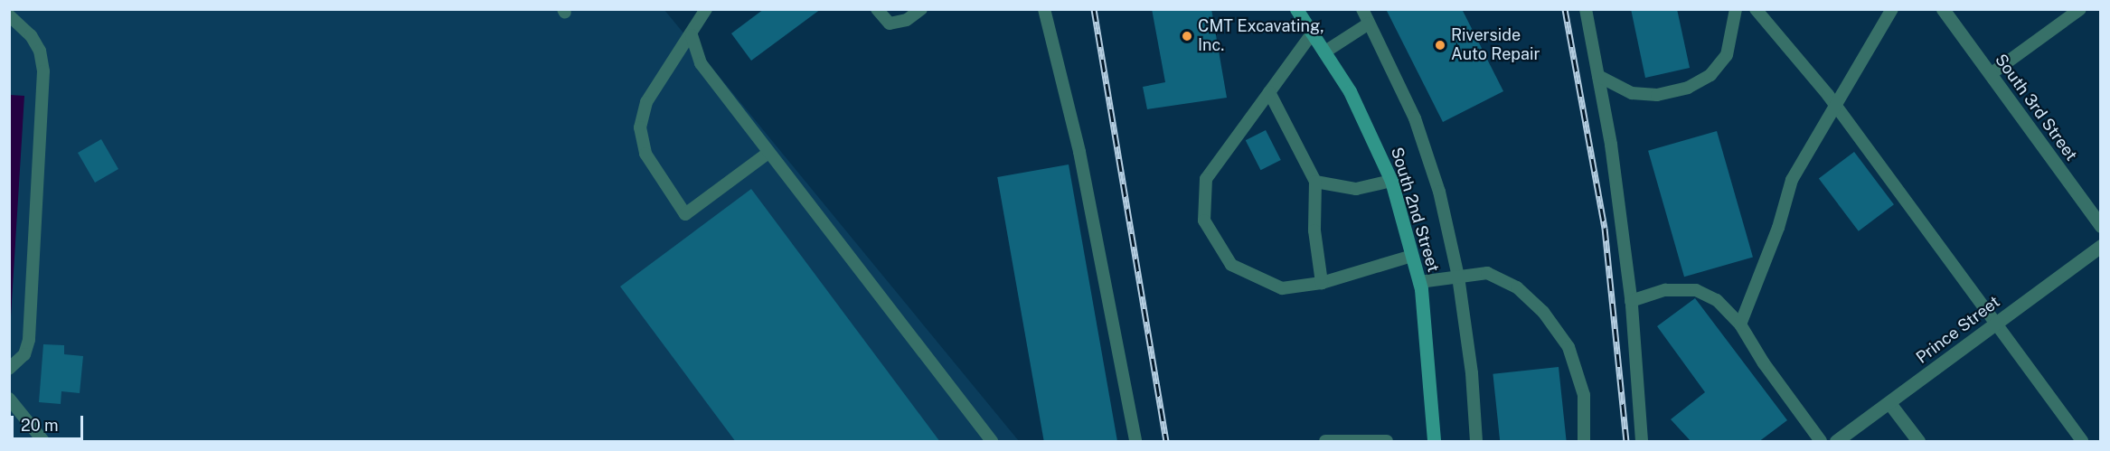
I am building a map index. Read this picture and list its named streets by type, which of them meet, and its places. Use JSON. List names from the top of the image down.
{
  "streets": {
    "main road": ["South 2nd Street"],
    "street": ["South 3rd Street", "Prince Street"]
  },
  "places": ["CMT Excavating, Inc.", "Riverside Auto Repair"],
  "scale_bar": "20 m"
}
